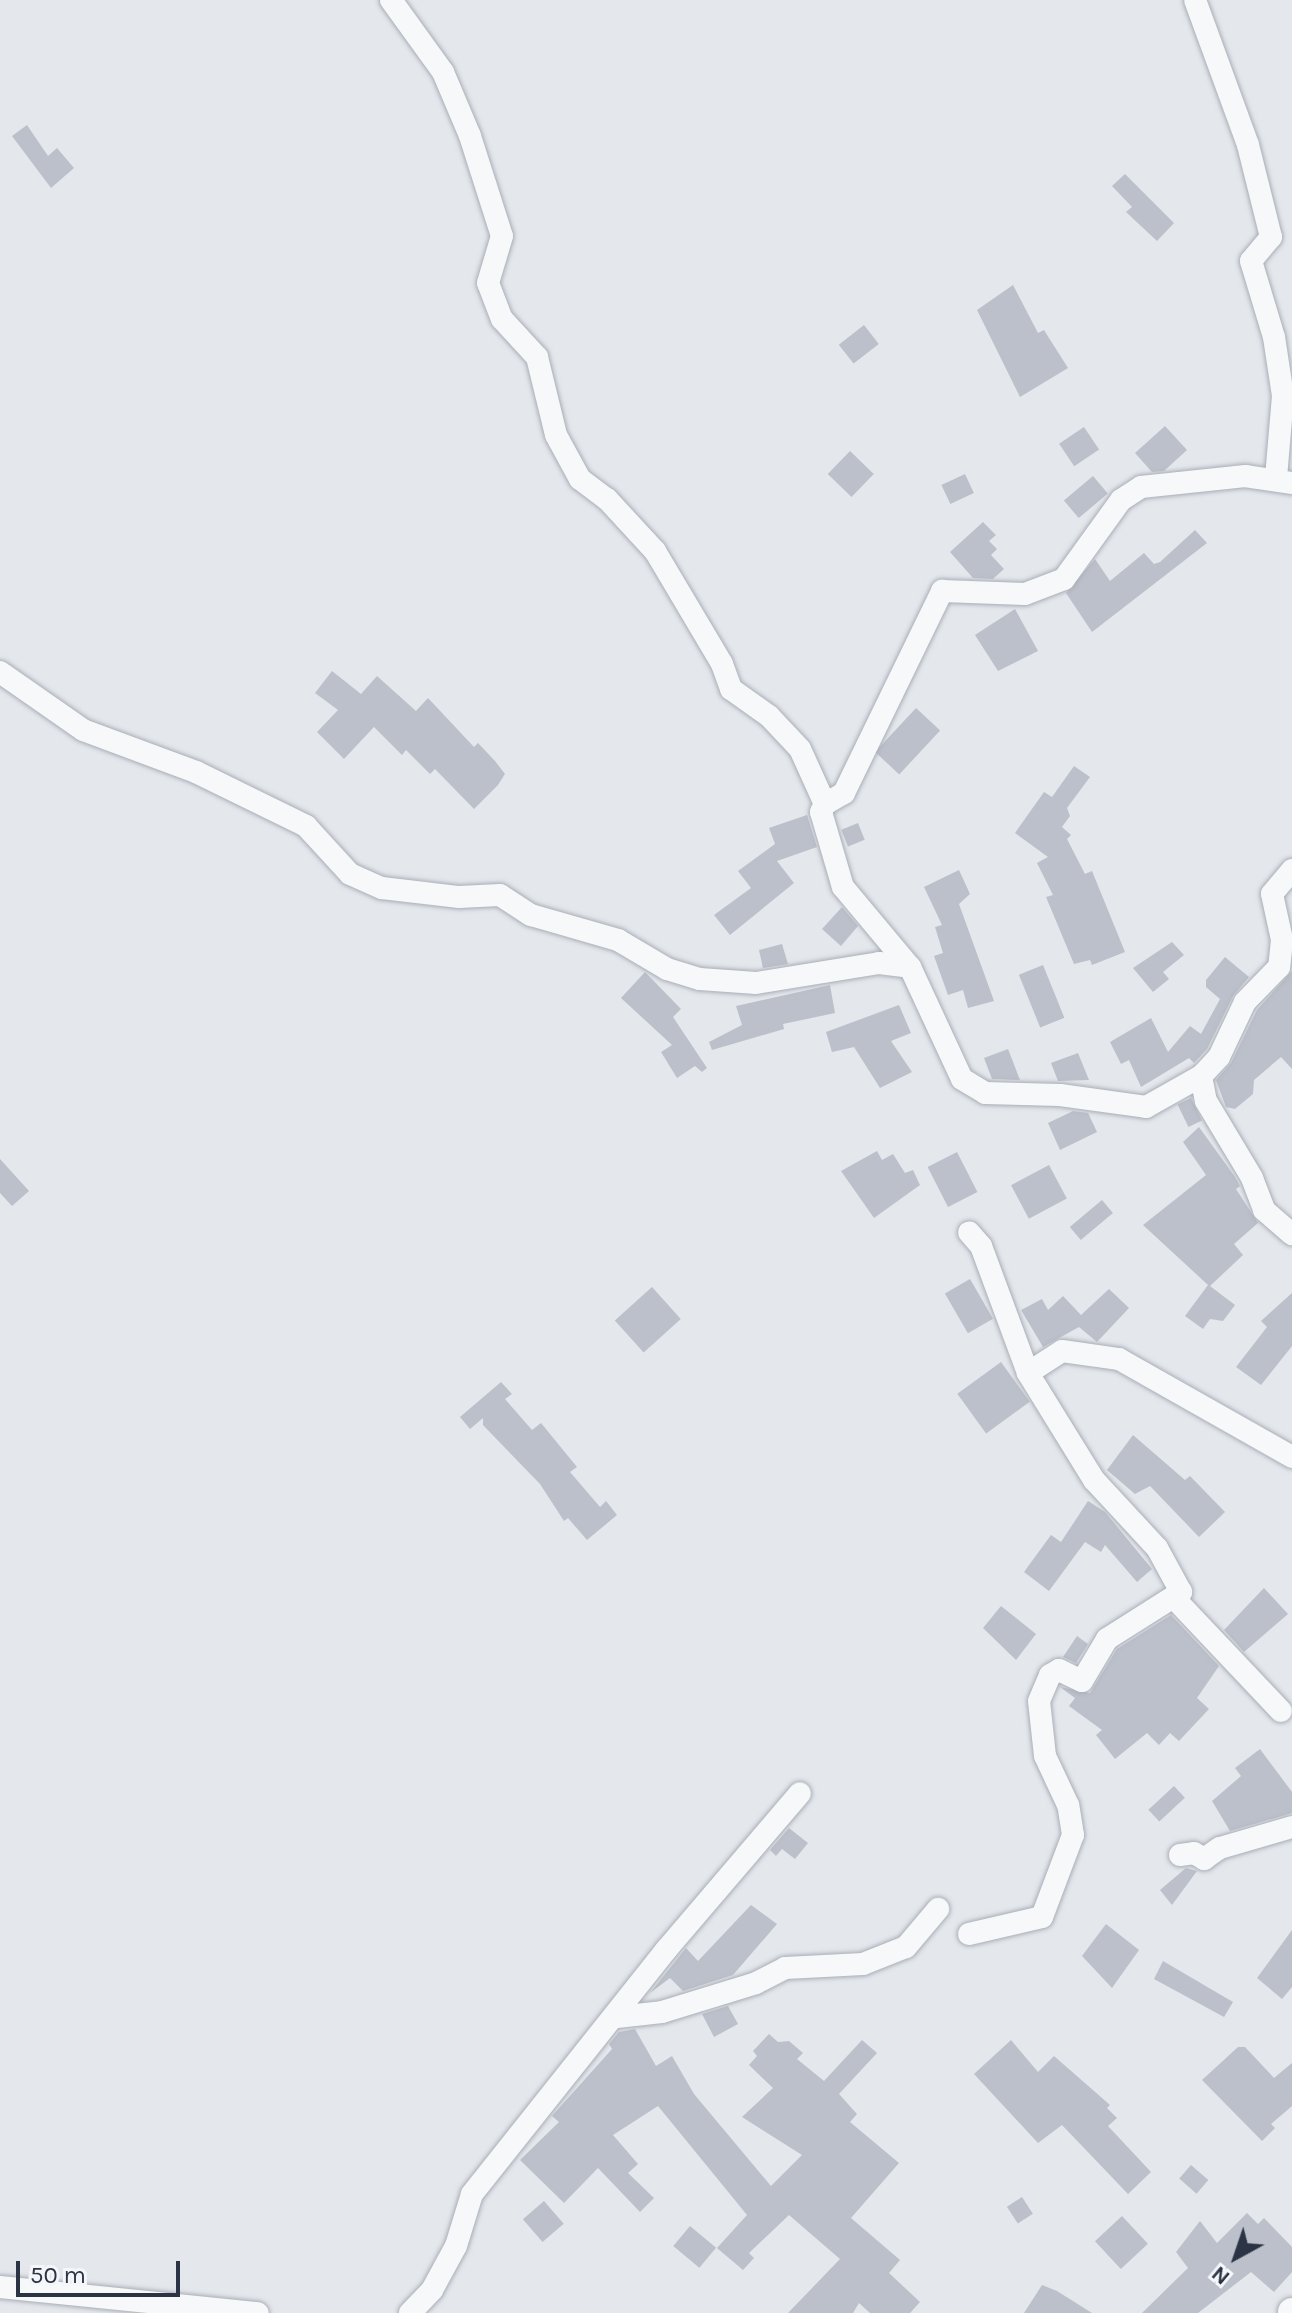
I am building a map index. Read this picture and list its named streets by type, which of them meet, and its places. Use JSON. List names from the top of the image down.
{
  "scale_bar": "50 m",
  "north": "bottom left"
}
